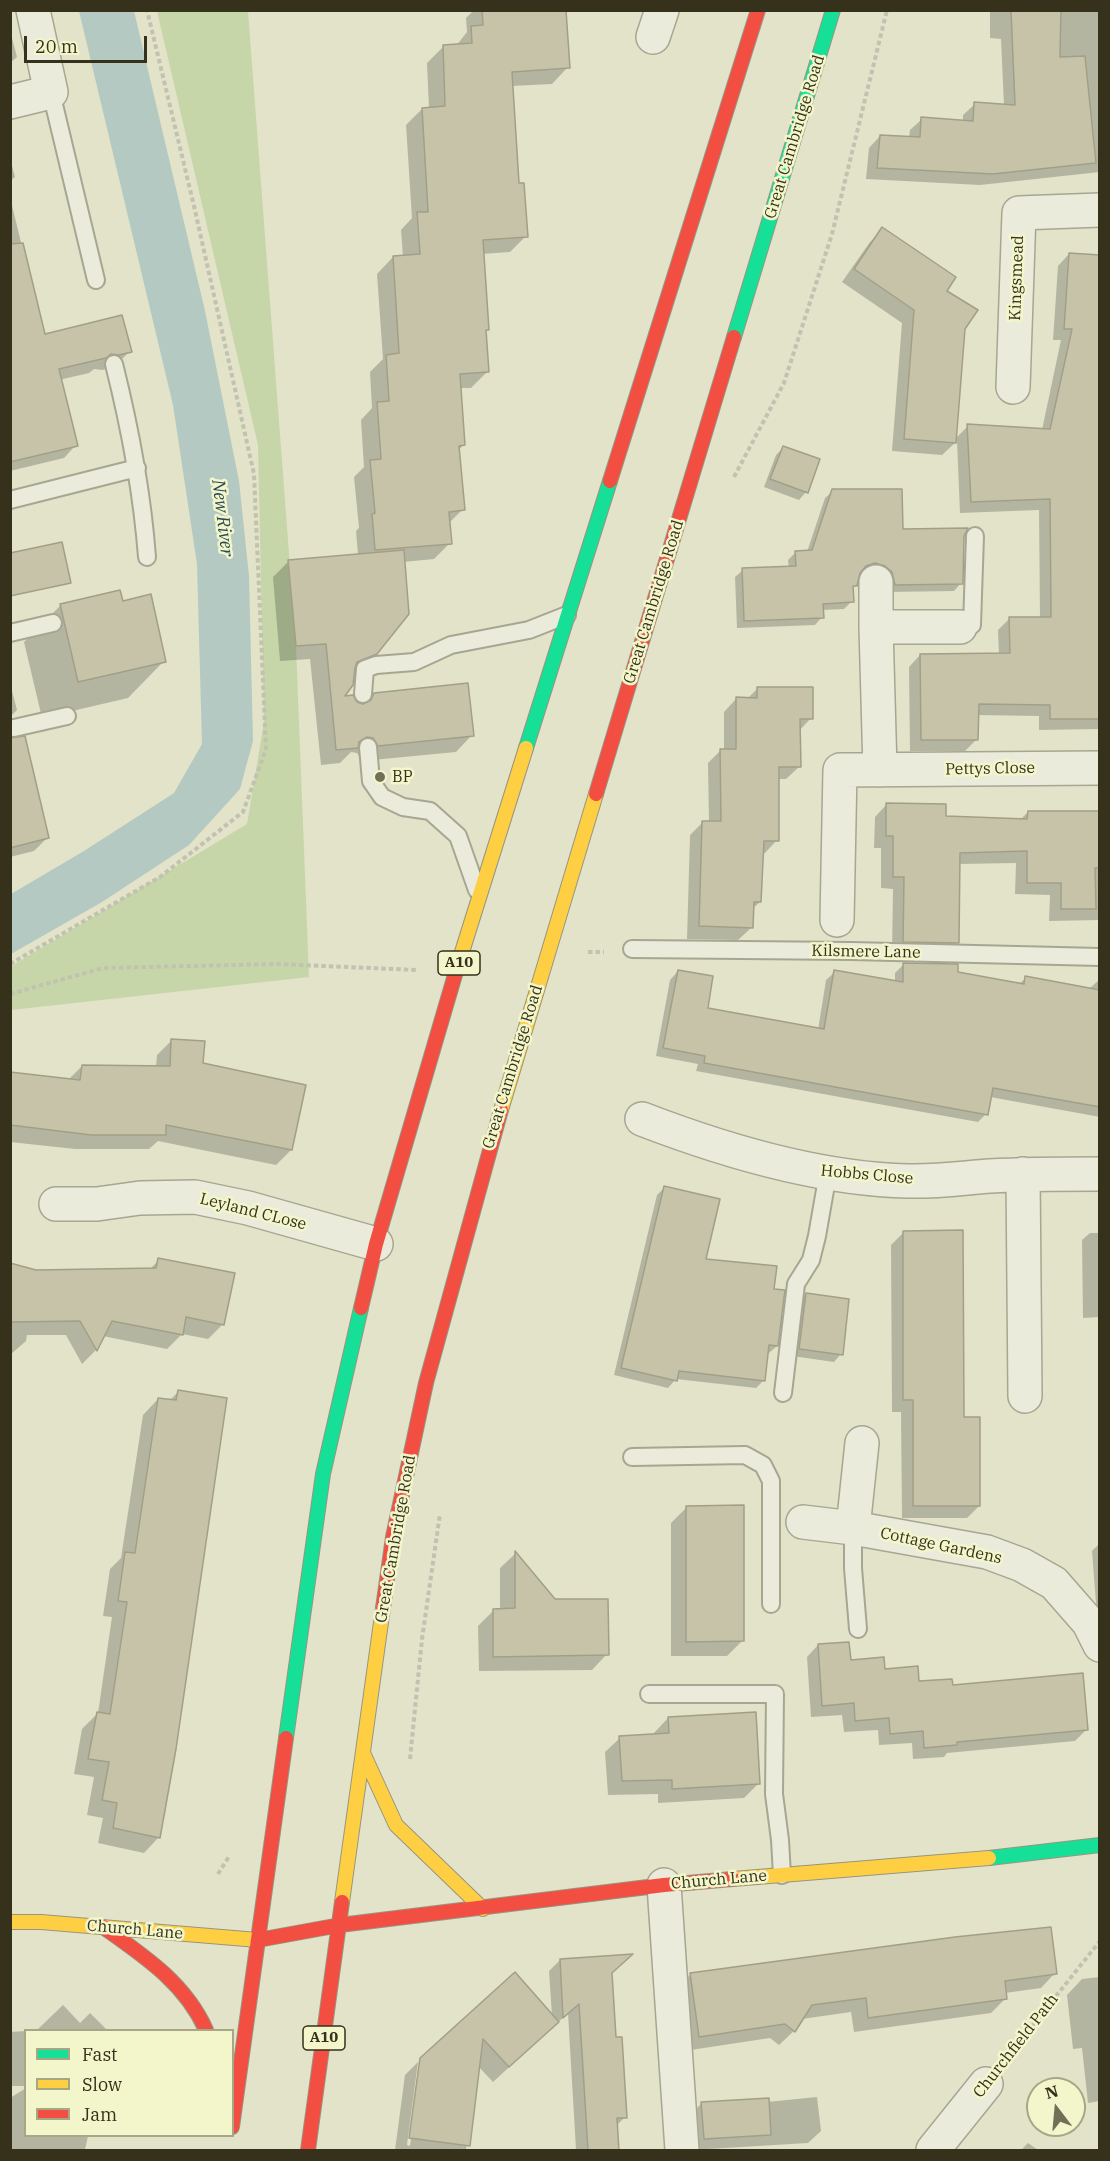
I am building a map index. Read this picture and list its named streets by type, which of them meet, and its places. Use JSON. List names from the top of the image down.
{
  "streets": {
    "main road": ["Great Cambridge Road", "A10", "Church Lane"],
    "street": [
      "Kingsmead",
      "Pettys Close",
      "Hobbs Close",
      "Leyland CLose",
      "Cottage Gardens",
      "Churchfield Path"
    ],
    "lane": ["Kilsmere Lane"]
  },
  "crossings": [
    ["Great Cambridge Road", "Church Lane"],
    ["A10", "Leyland CLose"],
    ["A10", "Church Lane"]
  ],
  "water": ["New River"],
  "places": ["BP"],
  "legend": ["Fast", "Slow", "Jam"],
  "scale_bar": "20 m",
  "north": "top"
}
